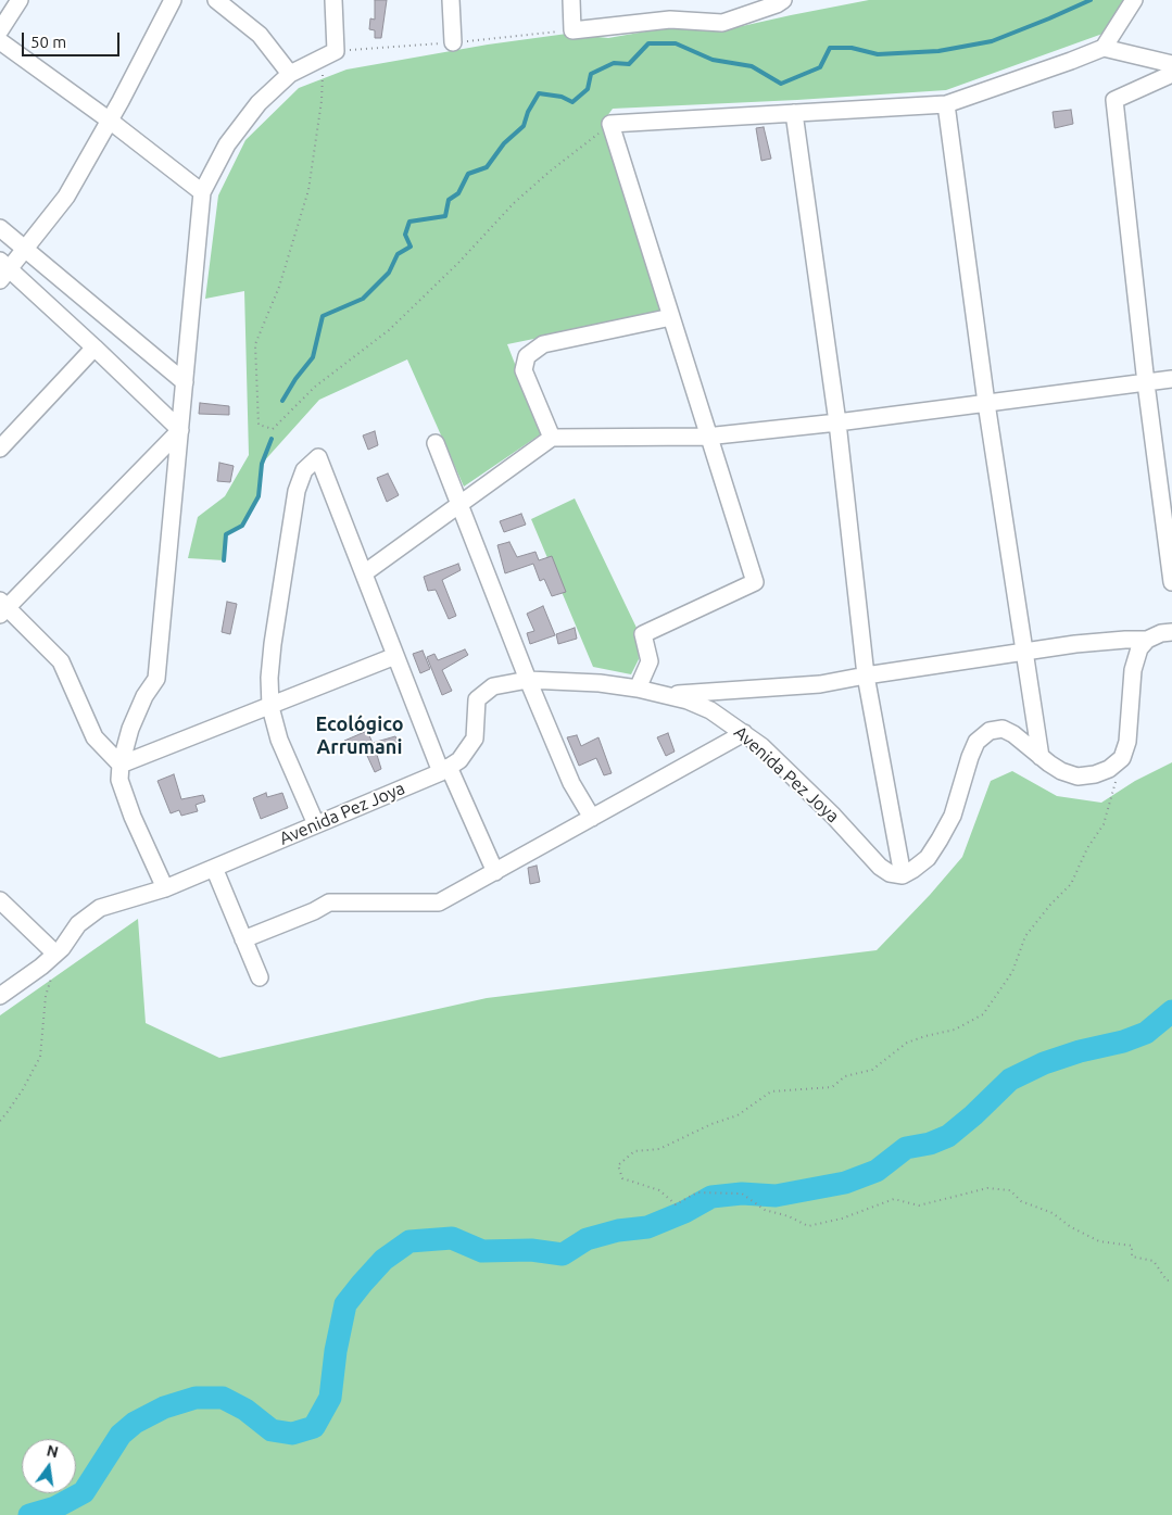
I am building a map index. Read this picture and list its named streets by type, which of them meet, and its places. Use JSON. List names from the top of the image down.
{
  "streets": {
    "street": ["Avenida Pez Joya"]
  },
  "districts": ["Ecológico Arrumani"],
  "scale_bar": "50 m",
  "north": "top"
}
